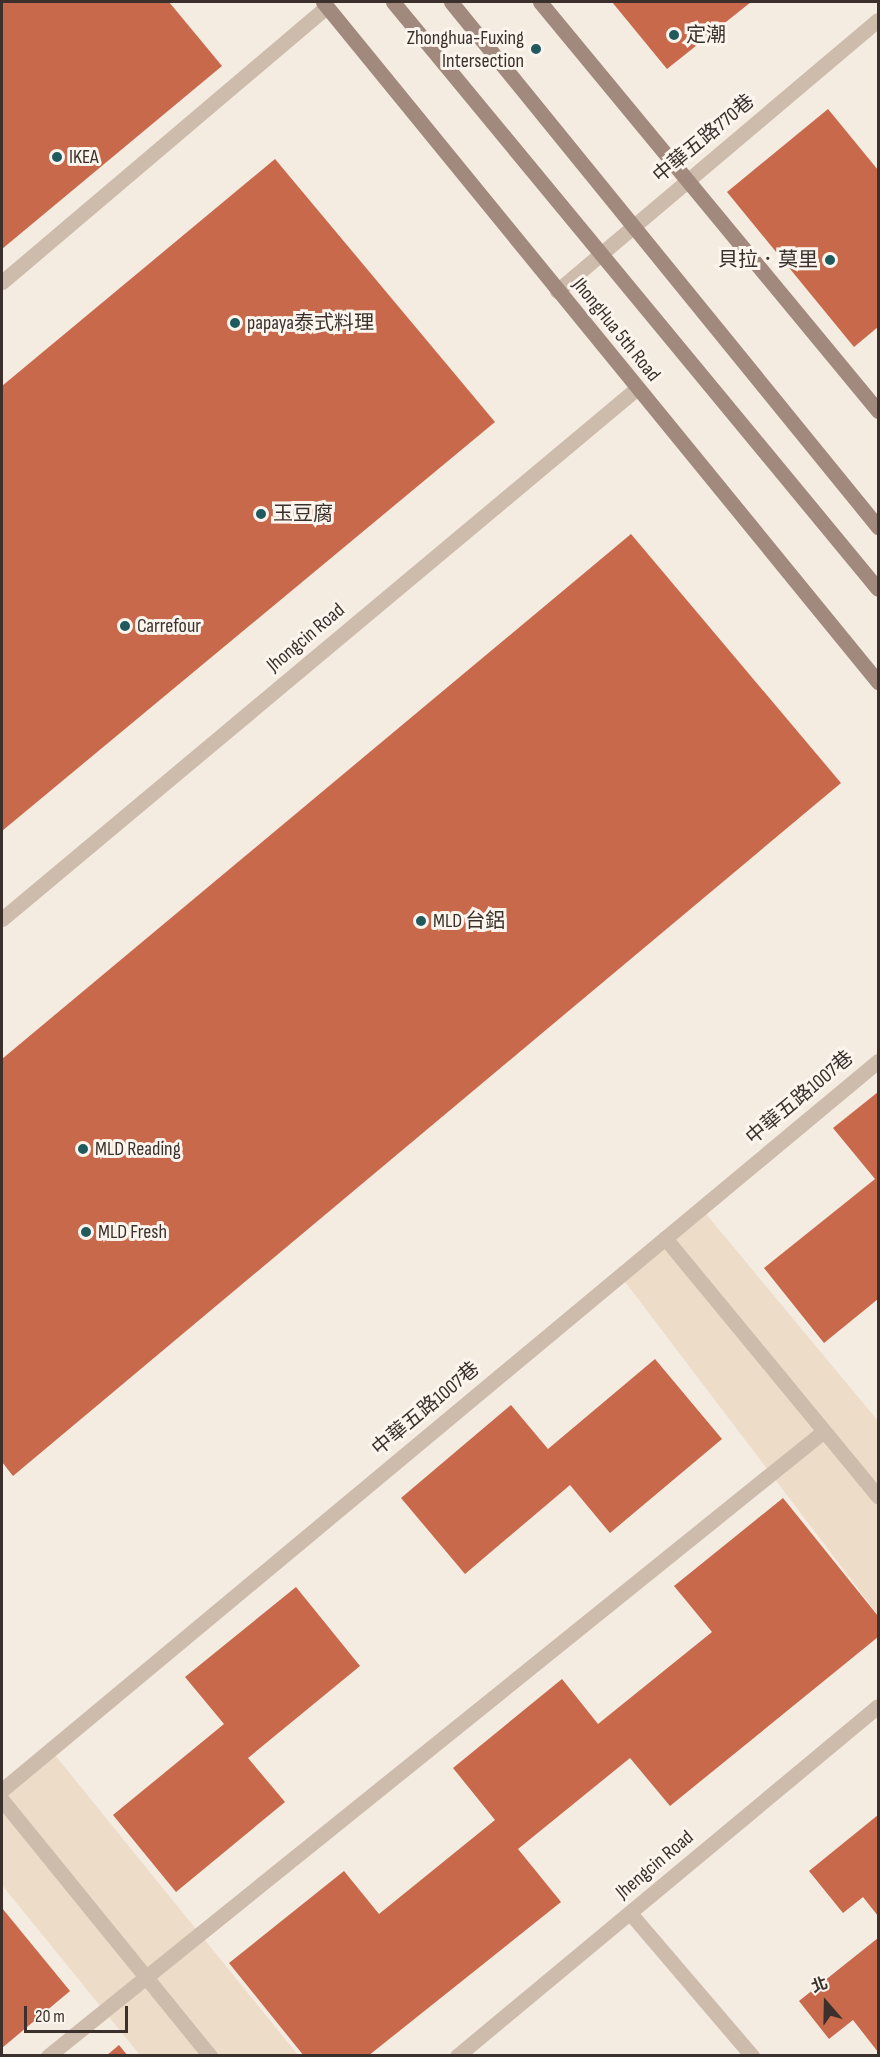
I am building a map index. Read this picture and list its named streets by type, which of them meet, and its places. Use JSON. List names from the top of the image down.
{
  "streets": {
    "main road": ["JhongHua 5th Road"],
    "street": [
      "中華五路770巷",
      "Jhongcin Road",
      "中華五路1007巷",
      "Jhengcin Road"
    ]
  },
  "crossings": [
    ["中華五路770巷", "JhongHua 5th Road"],
    ["JhongHua 5th Road", "Jhongcin Road"]
  ],
  "places": [
    "定潮",
    "Zhonghua-Fuxing Intersection",
    "IKEA",
    "貝拉．莫里",
    "papaya泰式料理",
    "玉豆腐",
    "Carrefour",
    "MLD 台鋁",
    "MLD Reading",
    "MLD Fresh"
  ],
  "scale_bar": "20 m",
  "north": "top"
}
